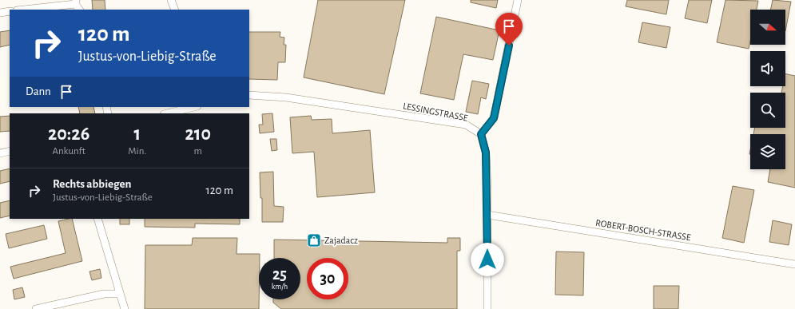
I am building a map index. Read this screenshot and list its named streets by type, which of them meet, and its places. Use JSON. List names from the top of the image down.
{
  "streets": {
    "street": ["LESSINGSTRASSE", "ROBERT-BOSCH-STRASSE"]
  },
  "places": {
    "shop": ["Zajadacz"]
  },
  "north": "right",
  "page": {
    "turn": ["120 m", "Justus-von-Liebig-Straße"],
    "then": "Dann",
    "eta": [
      "20:26",
      "Ankunft",
      "1",
      "Min.",
      "210",
      "m"
    ],
    "list": [
      {
        "name": "Rechts abbiegen",
        "note": "Justus-von-Liebig-Straße",
        "value": "120 m"
      }
    ],
    "speed": "25 km/h",
    "limit": "30"
  }
}
